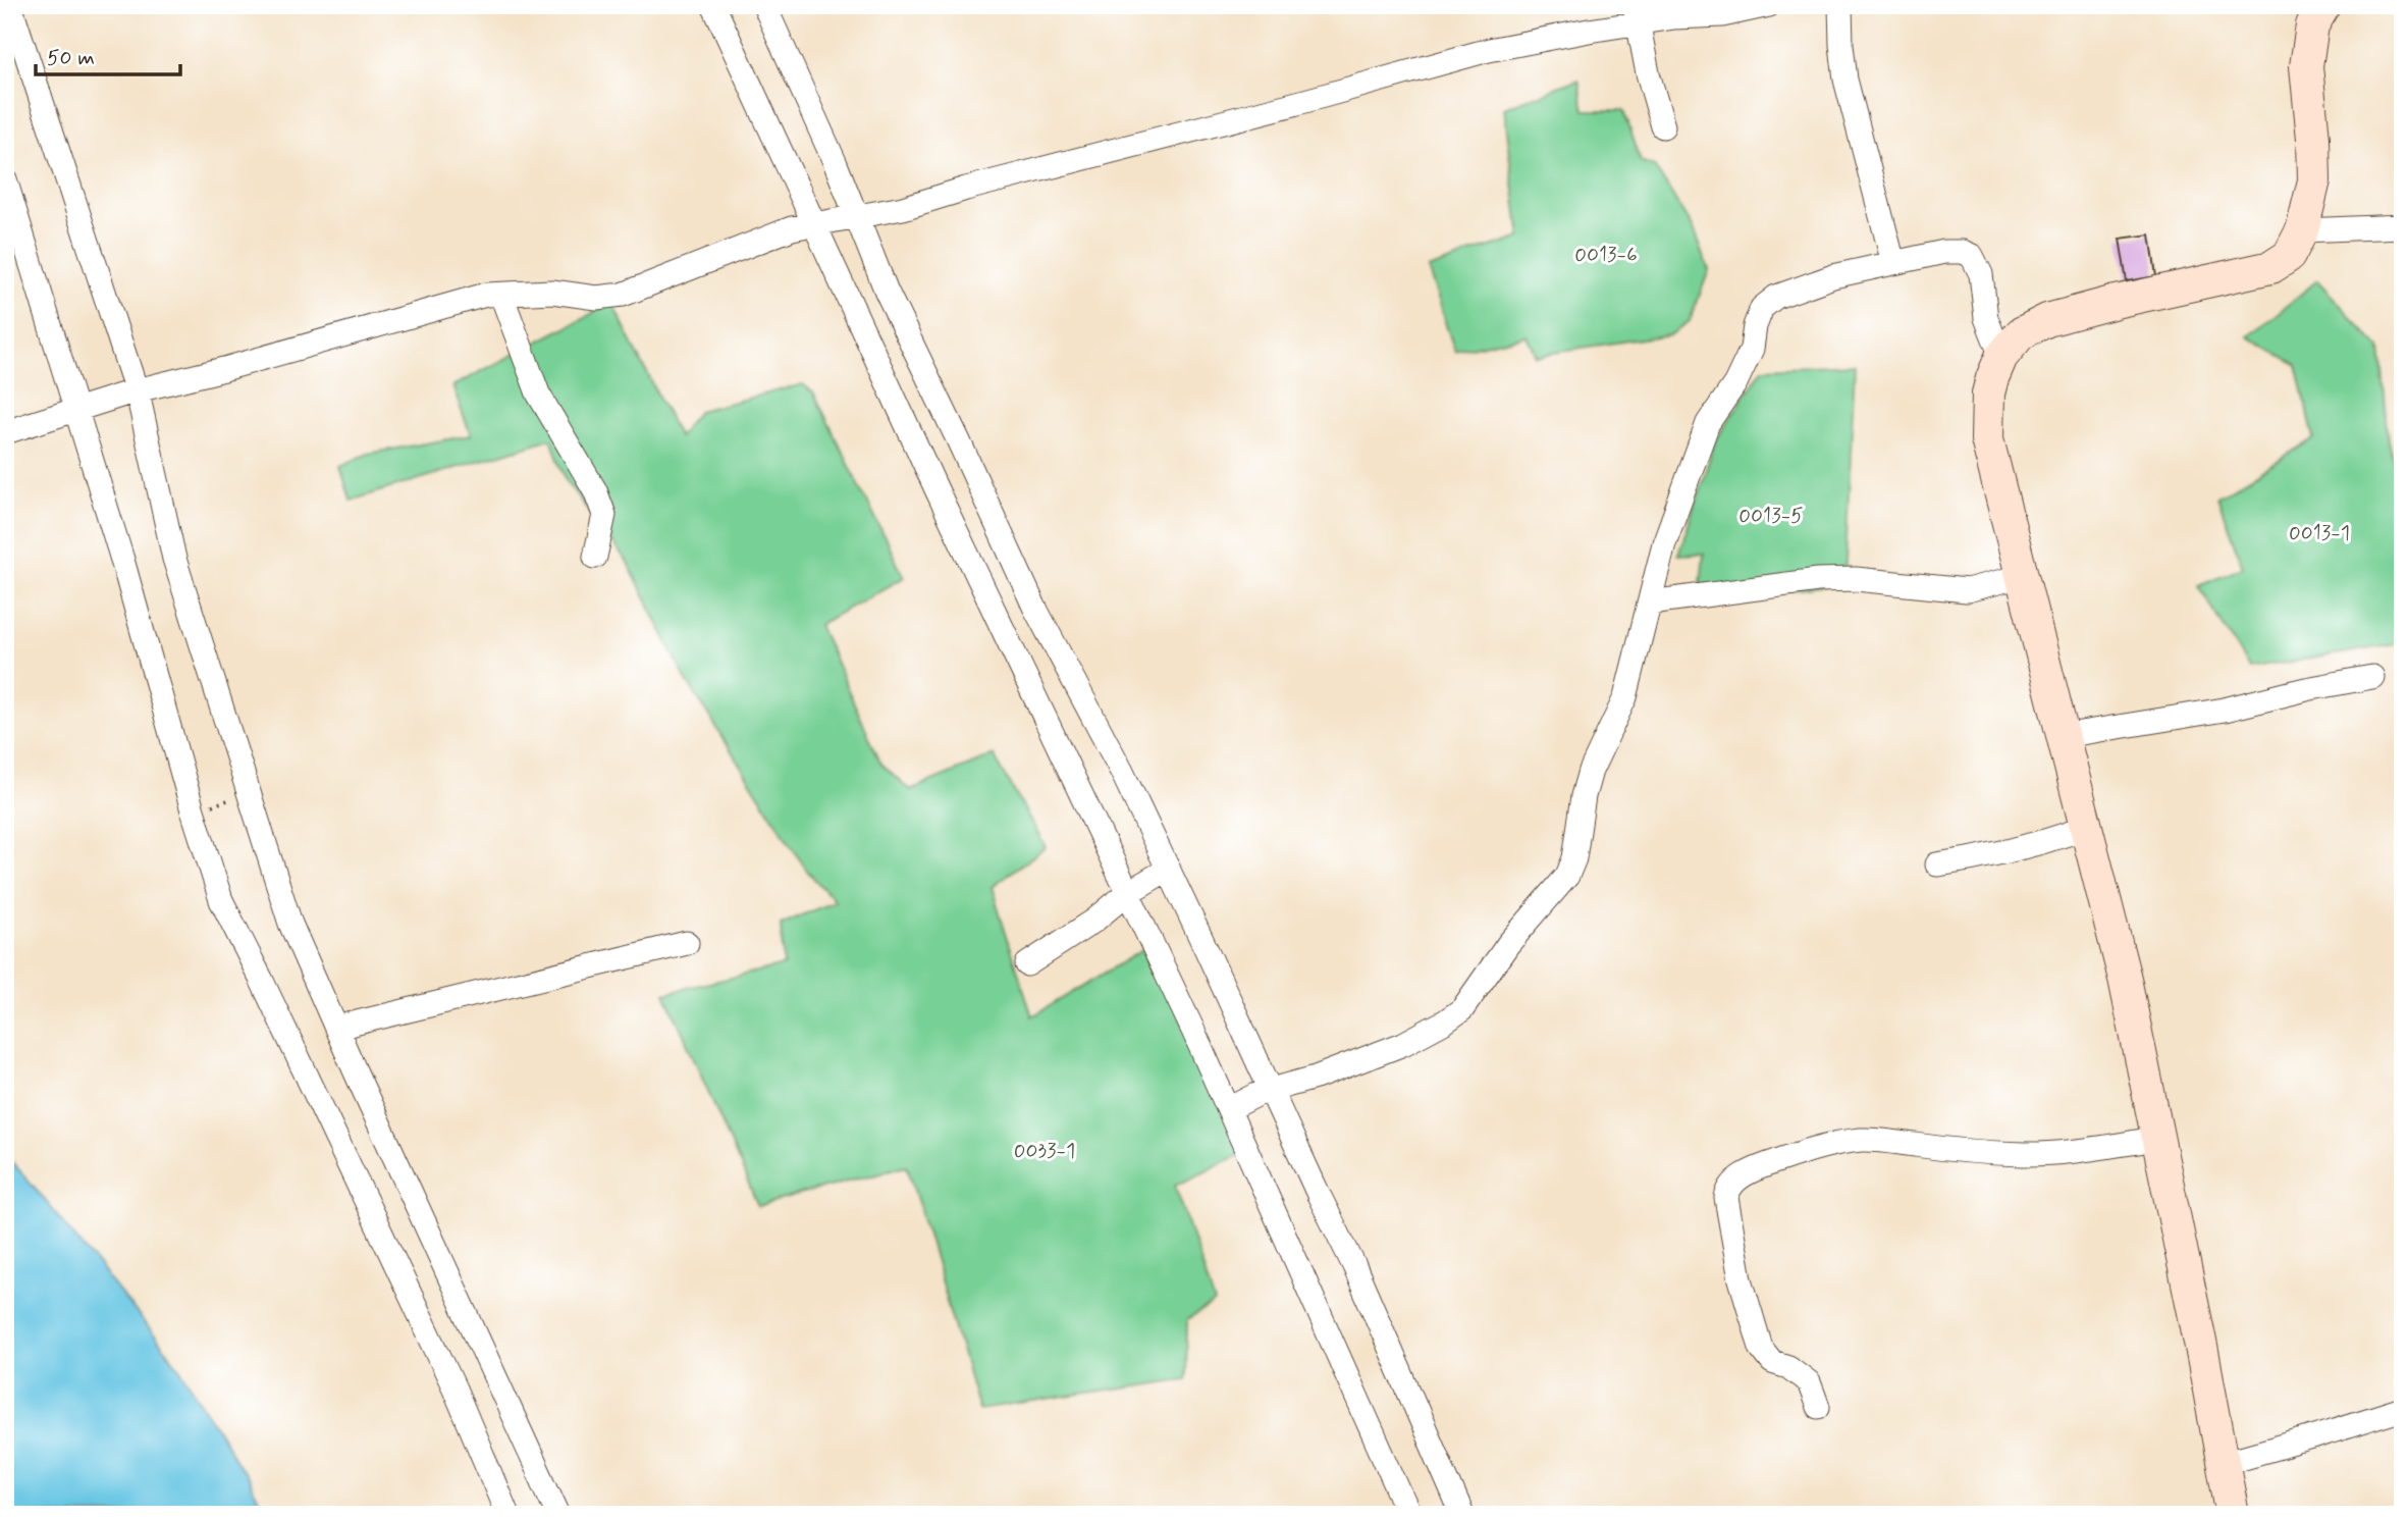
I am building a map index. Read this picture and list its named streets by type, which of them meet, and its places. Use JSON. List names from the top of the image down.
{
  "parks": [
    "0013-6",
    "0013-5",
    "0013-1",
    "0033-1"
  ],
  "scale_bar": "50 m"
}
